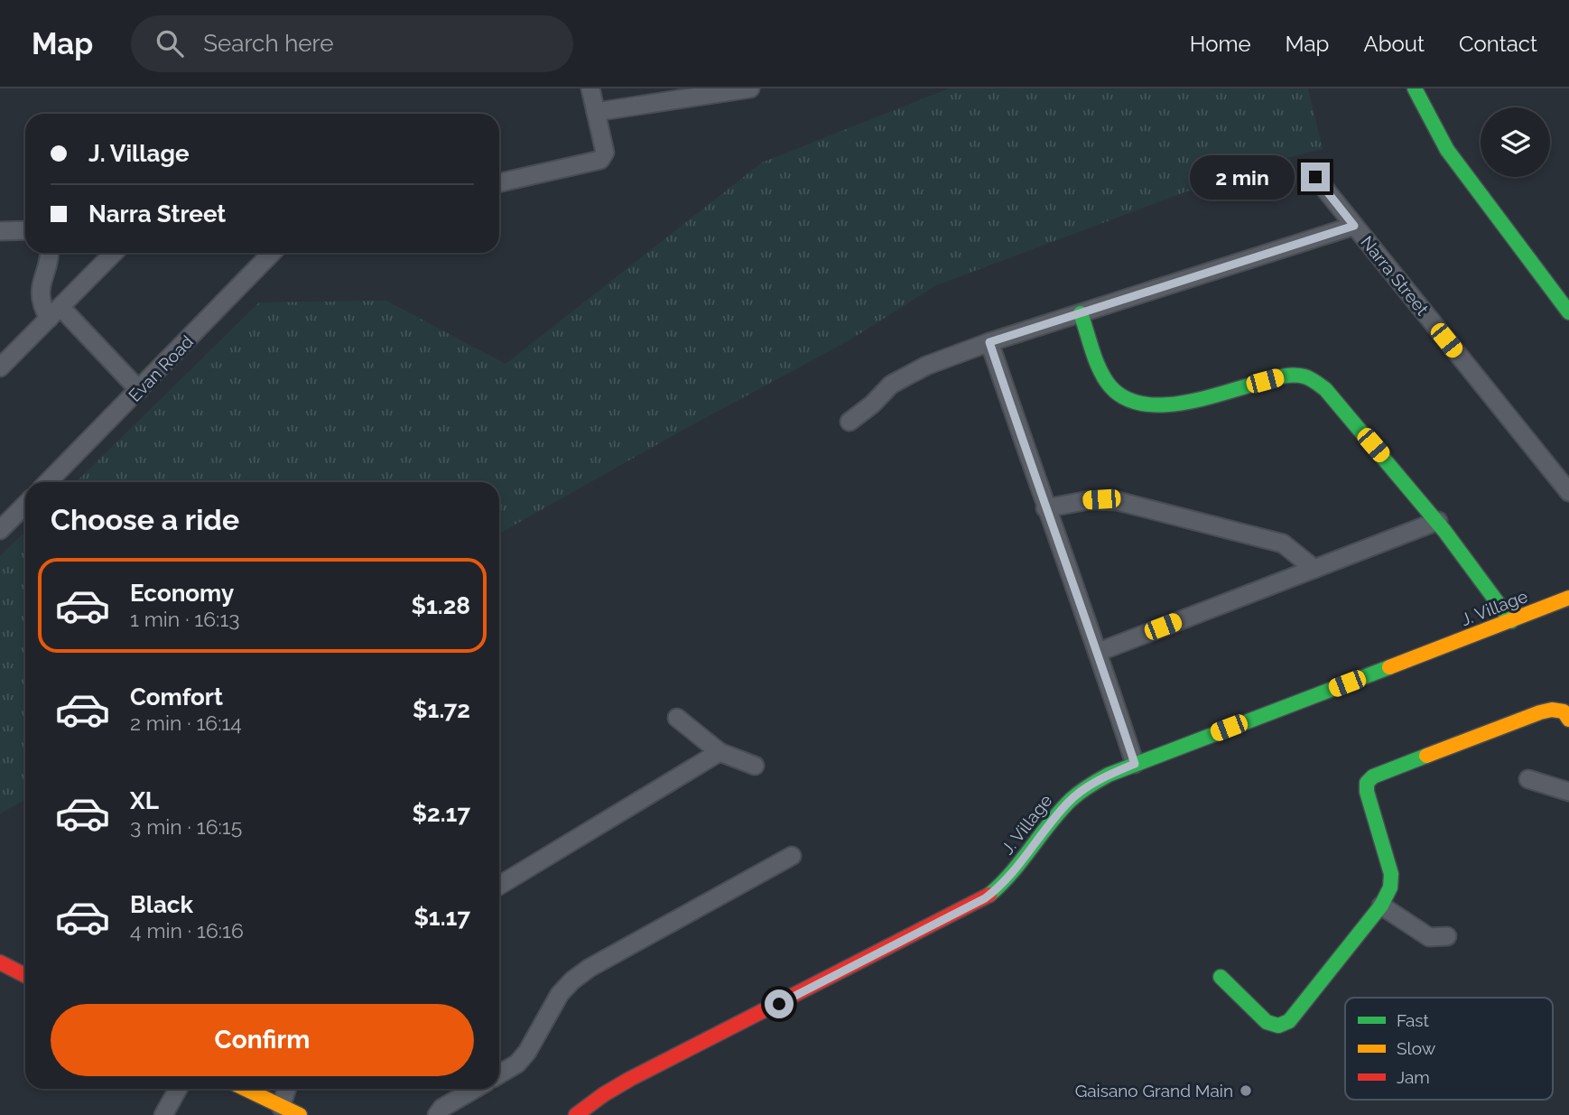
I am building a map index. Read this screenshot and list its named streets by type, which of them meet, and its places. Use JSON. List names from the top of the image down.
{
  "streets": {
    "main road": ["J. Village"],
    "street": ["Narra Street", "Evan Road"]
  },
  "places": ["Gaisano Grand Main"],
  "legend": ["Fast", "Slow", "Jam"],
  "page": {
    "header": "Map",
    "search": "Search here",
    "nav": [
      "Home",
      "Map",
      "About",
      "Contact"
    ],
    "banner": ["J. Village", "Narra Street"],
    "bubble": "2 min",
    "heading": "Choose a ride",
    "list": [
      {
        "name": "Economy",
        "note": "1 min · 16:13",
        "value": "$1.28"
      },
      {
        "name": "Comfort",
        "note": "2 min · 16:14",
        "value": "$1.72"
      },
      {
        "name": "XL",
        "note": "3 min · 16:15",
        "value": "$2.17"
      },
      {
        "name": "Black",
        "note": "4 min · 16:16",
        "value": "$1.17"
      }
    ],
    "buttons": "Confirm"
  }
}
